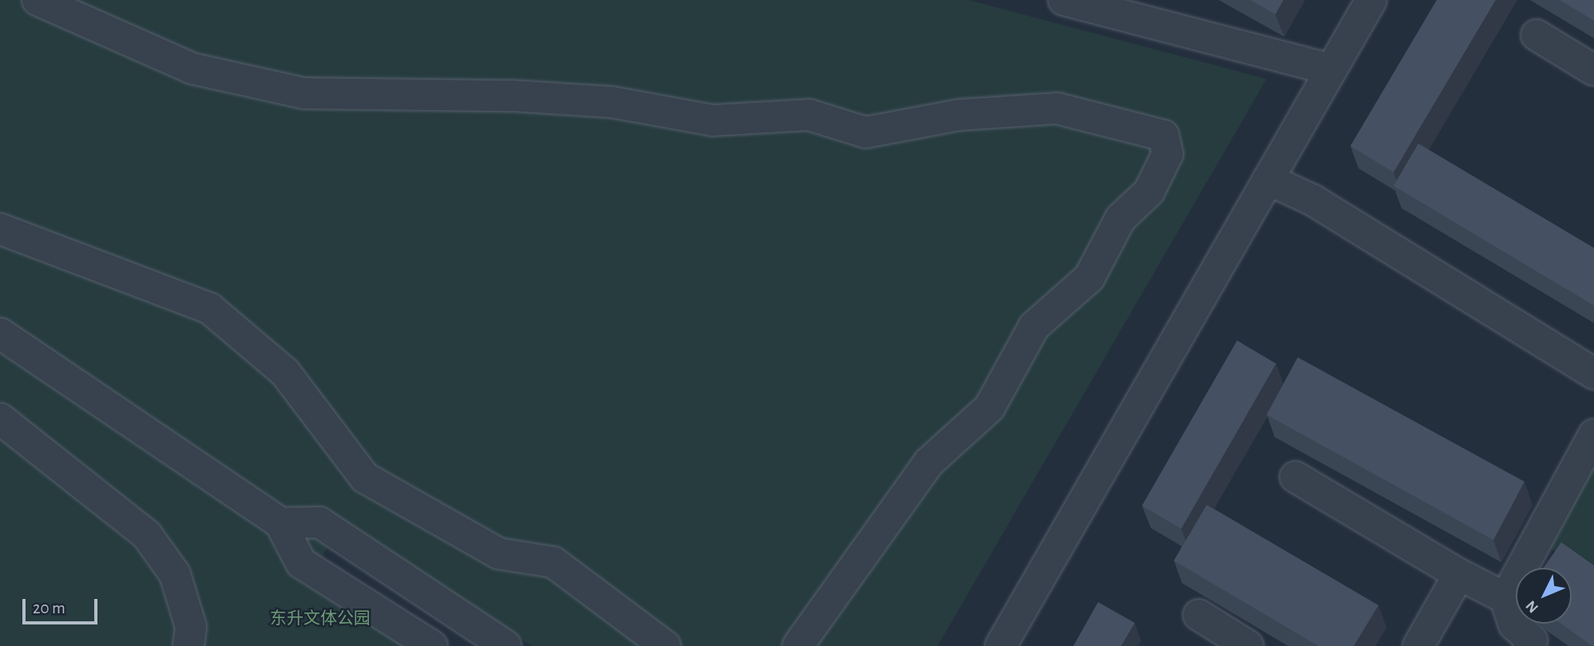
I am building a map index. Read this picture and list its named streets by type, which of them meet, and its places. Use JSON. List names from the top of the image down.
{
  "parks": ["东升文体公园"],
  "scale_bar": "20 m",
  "north": "bottom left"
}
